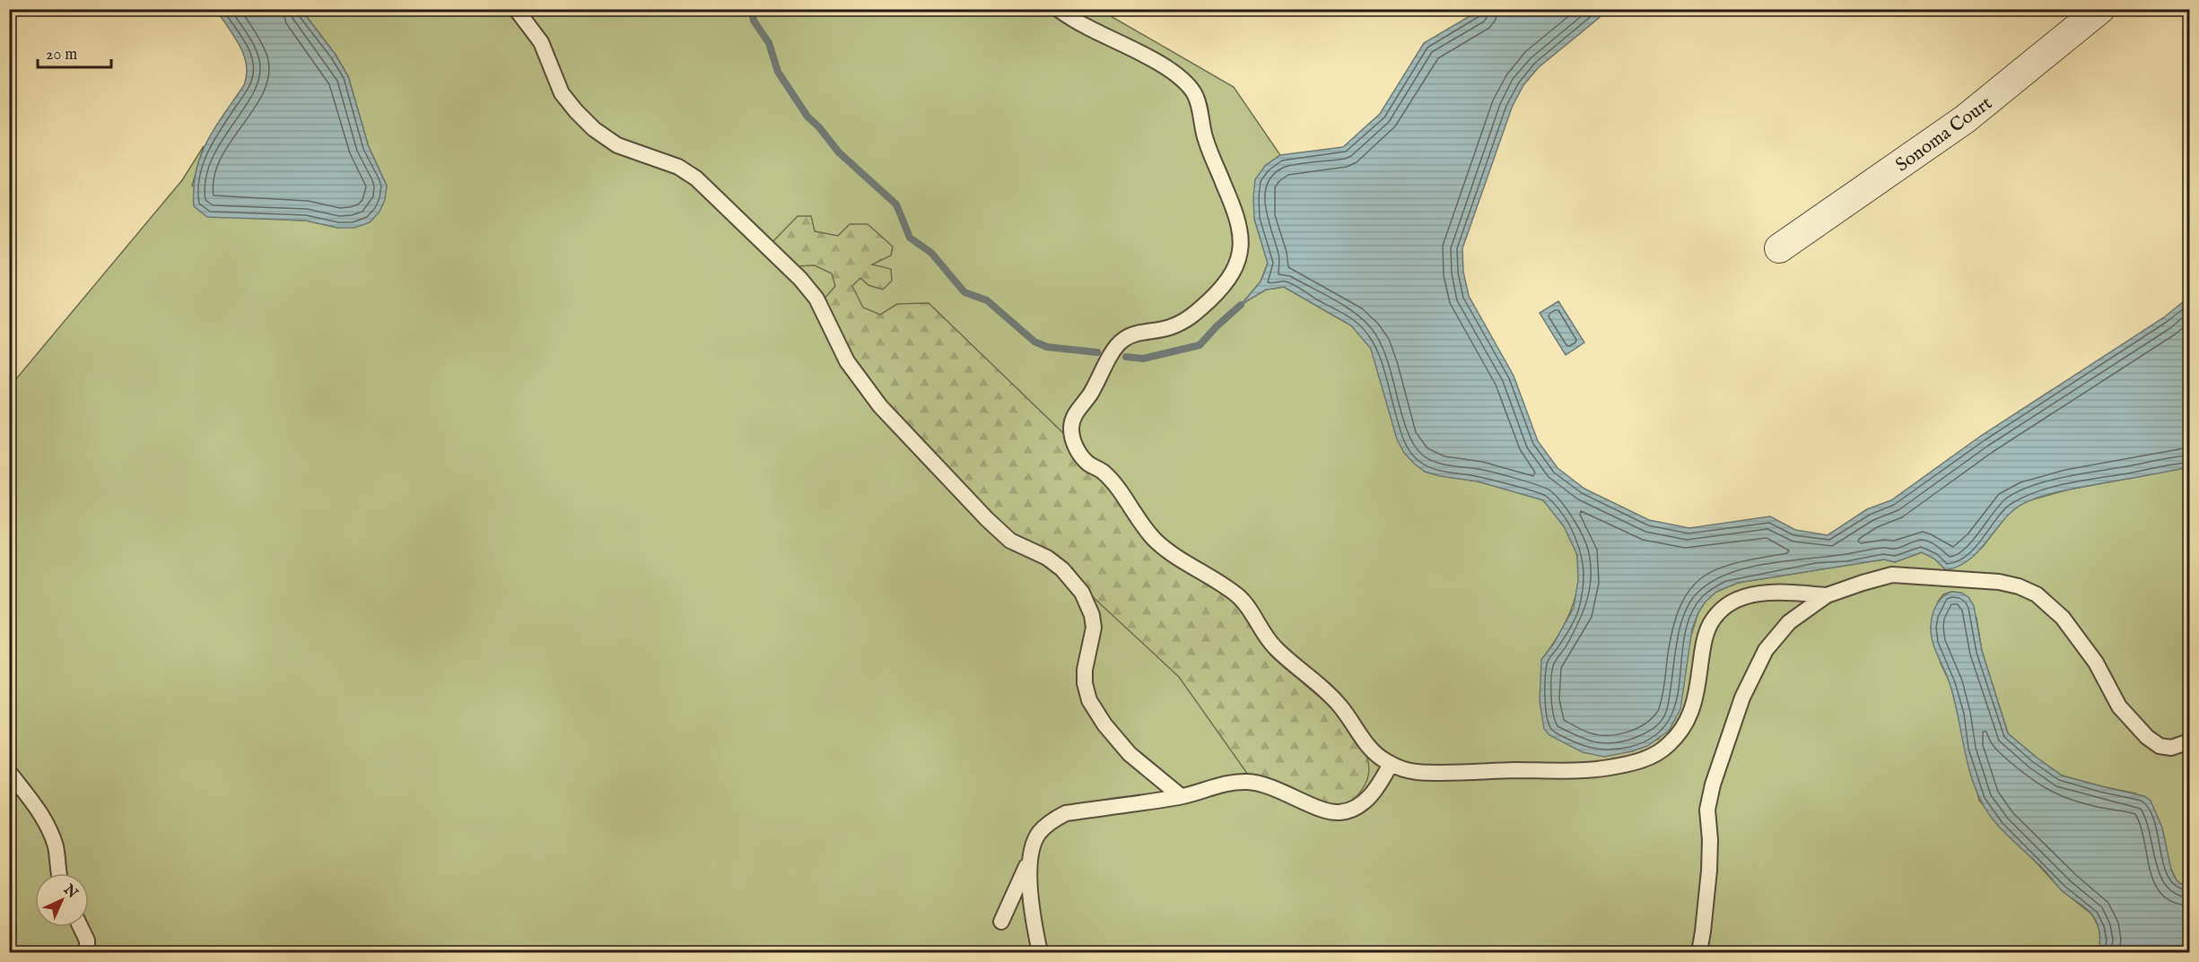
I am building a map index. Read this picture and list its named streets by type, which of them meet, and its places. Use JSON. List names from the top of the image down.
{
  "streets": {
    "street": ["Sonoma Court"]
  },
  "scale_bar": "20 m",
  "north": "top right"
}
